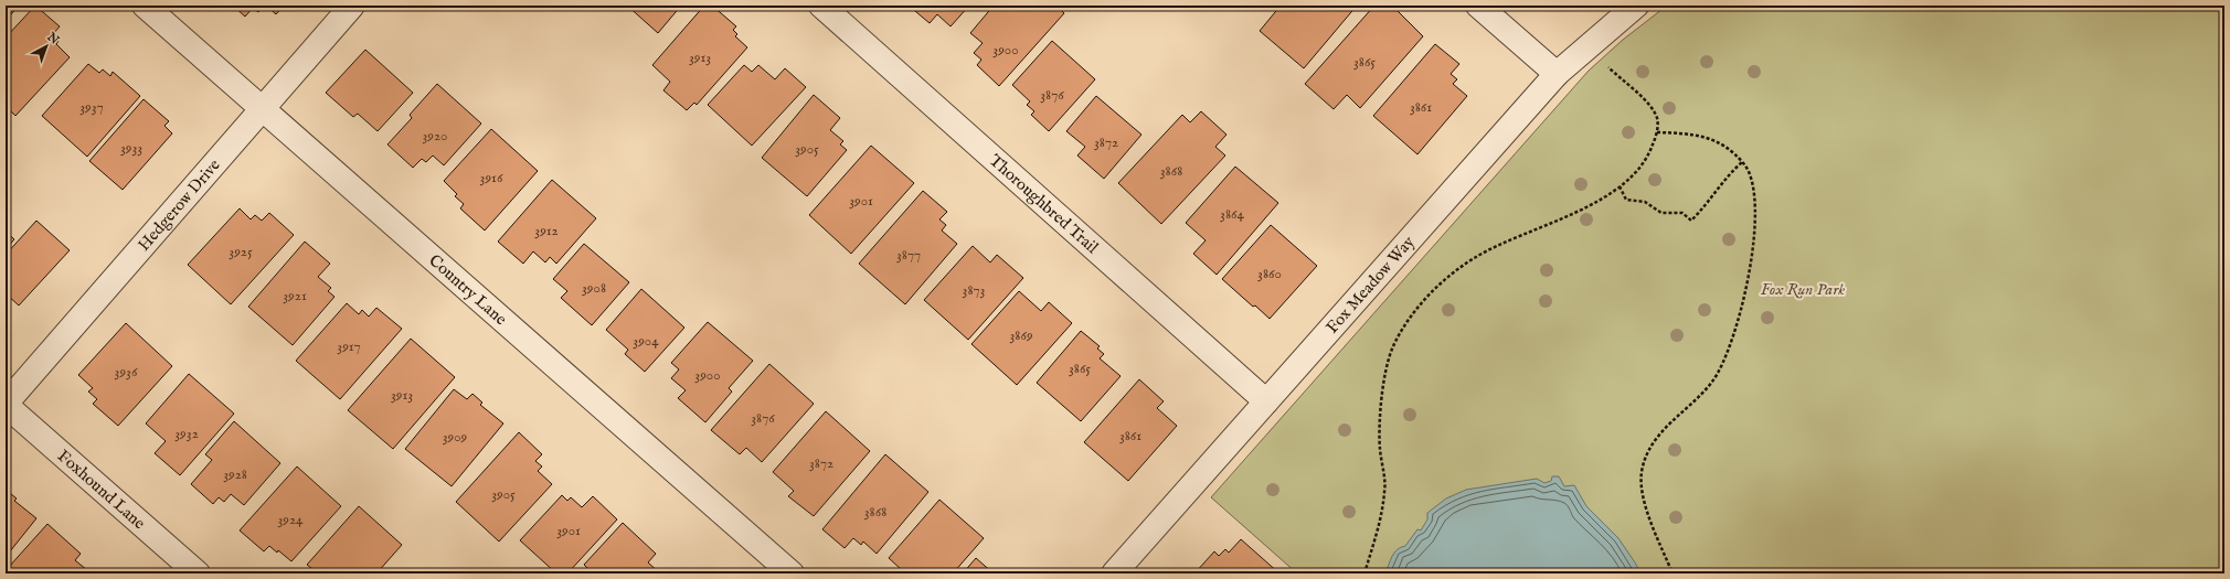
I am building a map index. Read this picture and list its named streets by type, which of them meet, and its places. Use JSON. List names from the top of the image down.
{
  "streets": {
    "street": [
      "Thoroughbred Trail",
      "Hedgerow Drive",
      "Fox Meadow Way",
      "Country Lane",
      "Foxhound Lane"
    ]
  },
  "crossings": [
    ["Thoroughbred Trail", "Fox Meadow Way"],
    ["Hedgerow Drive", "Country Lane"],
    ["Hedgerow Drive", "Foxhound Lane"]
  ],
  "parks": ["Fox Run Park"],
  "house_numbers": [
    "3900",
    "3913",
    "3865",
    "3876",
    "3937",
    "3861",
    "3920",
    "3872",
    "3933",
    "3905",
    "3868",
    "3916",
    "3901",
    "3864",
    "3912",
    "3925",
    "3877",
    "3860",
    "3908",
    "3873",
    "3921",
    "3869",
    "3904",
    "3917",
    "3865",
    "3936",
    "3900",
    "3913",
    "3876",
    "3932",
    "3861",
    "3909",
    "3872",
    "3928",
    "3905",
    "3868",
    "3924",
    "3901"
  ],
  "north": "top right"
}
